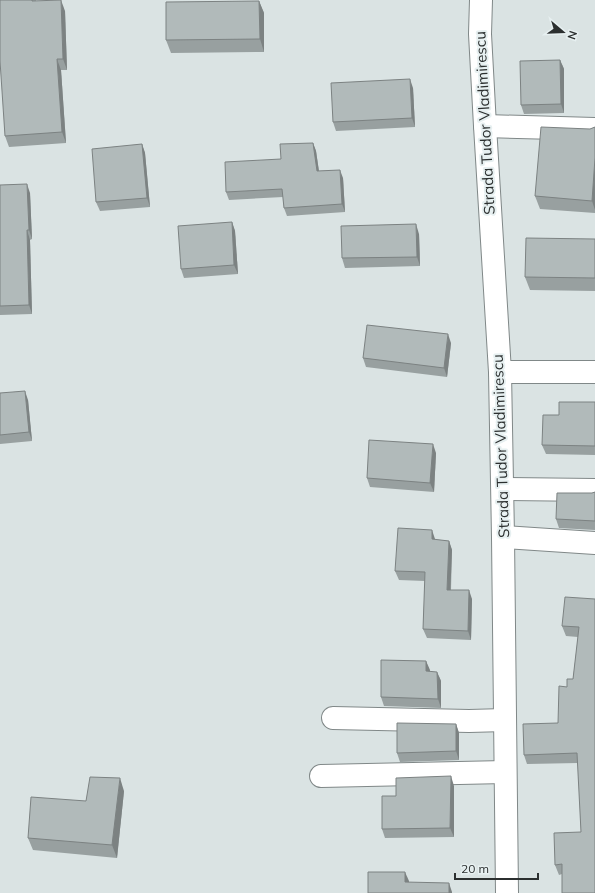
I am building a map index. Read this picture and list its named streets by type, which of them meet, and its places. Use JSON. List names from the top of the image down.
{
  "streets": {
    "street": ["Strada Tudor Vladimirescu"]
  },
  "scale_bar": "20 m",
  "north": "right"
}
